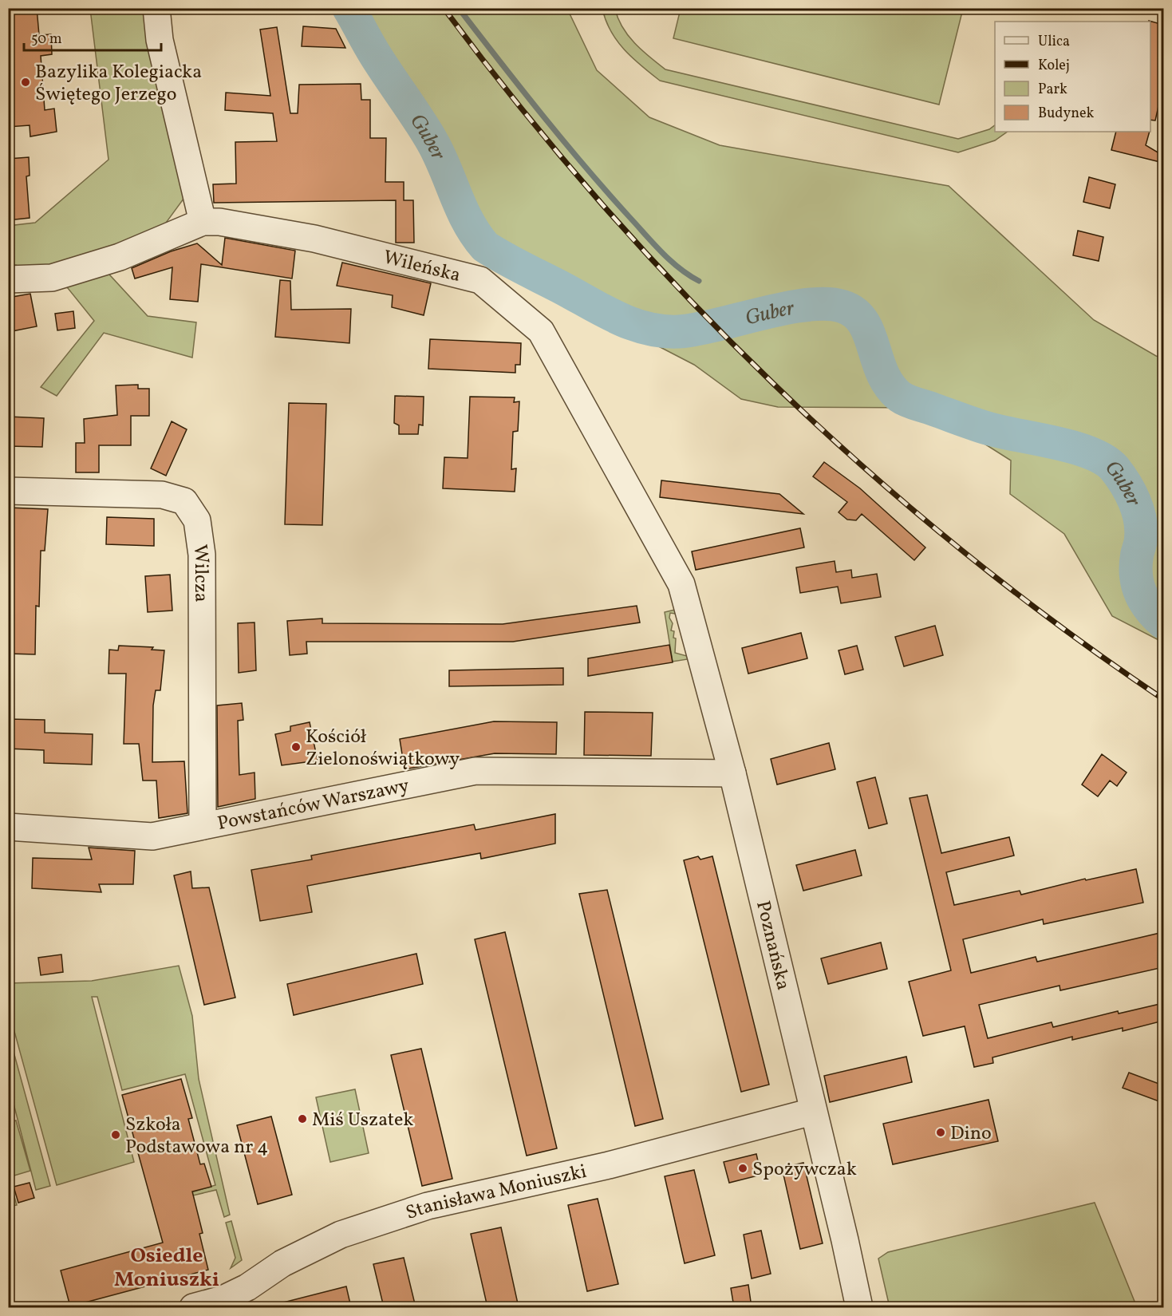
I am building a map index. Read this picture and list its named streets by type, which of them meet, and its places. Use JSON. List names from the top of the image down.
{
  "streets": {
    "street": [
      "Wileńska",
      "Wilcza",
      "Powstańców Warszawy",
      "Poznańska",
      "Stanisława Moniuszki"
    ]
  },
  "crossings": [
    ["Wileńska", "Poznańska"],
    ["Wilcza", "Powstańców Warszawy"],
    ["Powstańców Warszawy", "Poznańska"],
    ["Poznańska", "Stanisława Moniuszki"]
  ],
  "districts": ["Osiedle Moniuszki"],
  "water": ["Guber"],
  "places": [
    "Bazylika Kolegiacka Świętego Jerzego",
    "Kościół Zielonoświątkowy",
    "Miś Uszatek",
    "Dino",
    "Szkoła Podstawowa nr 4",
    "Spożywczak"
  ],
  "legend": [
    "Ulica",
    "Kolej",
    "Park",
    "Budynek"
  ],
  "scale_bar": "50 m"
}
